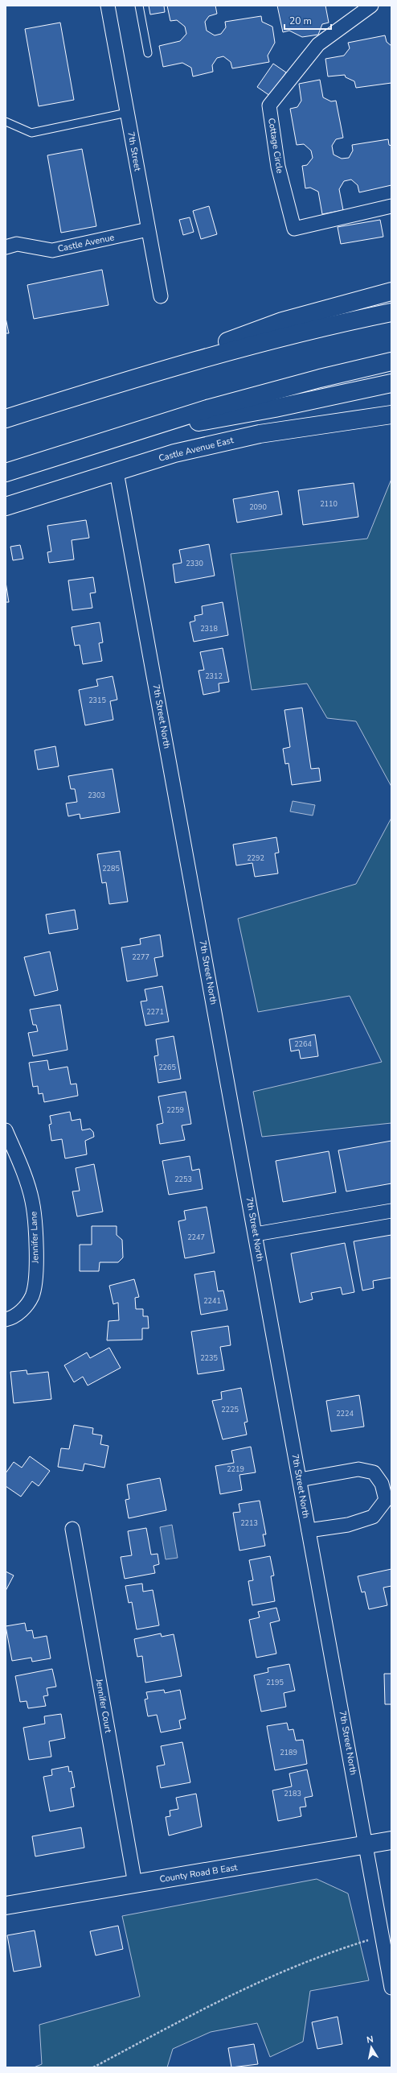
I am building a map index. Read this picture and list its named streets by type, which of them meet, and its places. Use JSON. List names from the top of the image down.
{
  "streets": {
    "main road": ["Castle Avenue East", "County Road B East"],
    "street": [
      "Cottage Circle",
      "7th Street",
      "Castle Avenue",
      "7th Street North",
      "Jennifer Lane",
      "Jennifer Court"
    ]
  },
  "crossings": [
    ["7th Street", "Castle Avenue"],
    ["Castle Avenue East", "7th Street North"],
    ["7th Street North", "County Road B East"],
    ["Jennifer Court", "County Road B East"]
  ],
  "house_numbers": [
    "2110",
    "2090",
    "2330",
    "2318",
    "2312",
    "2315",
    "2303",
    "2292",
    "2285",
    "2277",
    "2271",
    "2264",
    "2265",
    "2259",
    "2253",
    "2247",
    "2241",
    "2235",
    "2225",
    "2224",
    "2219",
    "2213",
    "2195",
    "2189",
    "2183"
  ],
  "scale_bar": "20 m",
  "north": "top"
}
